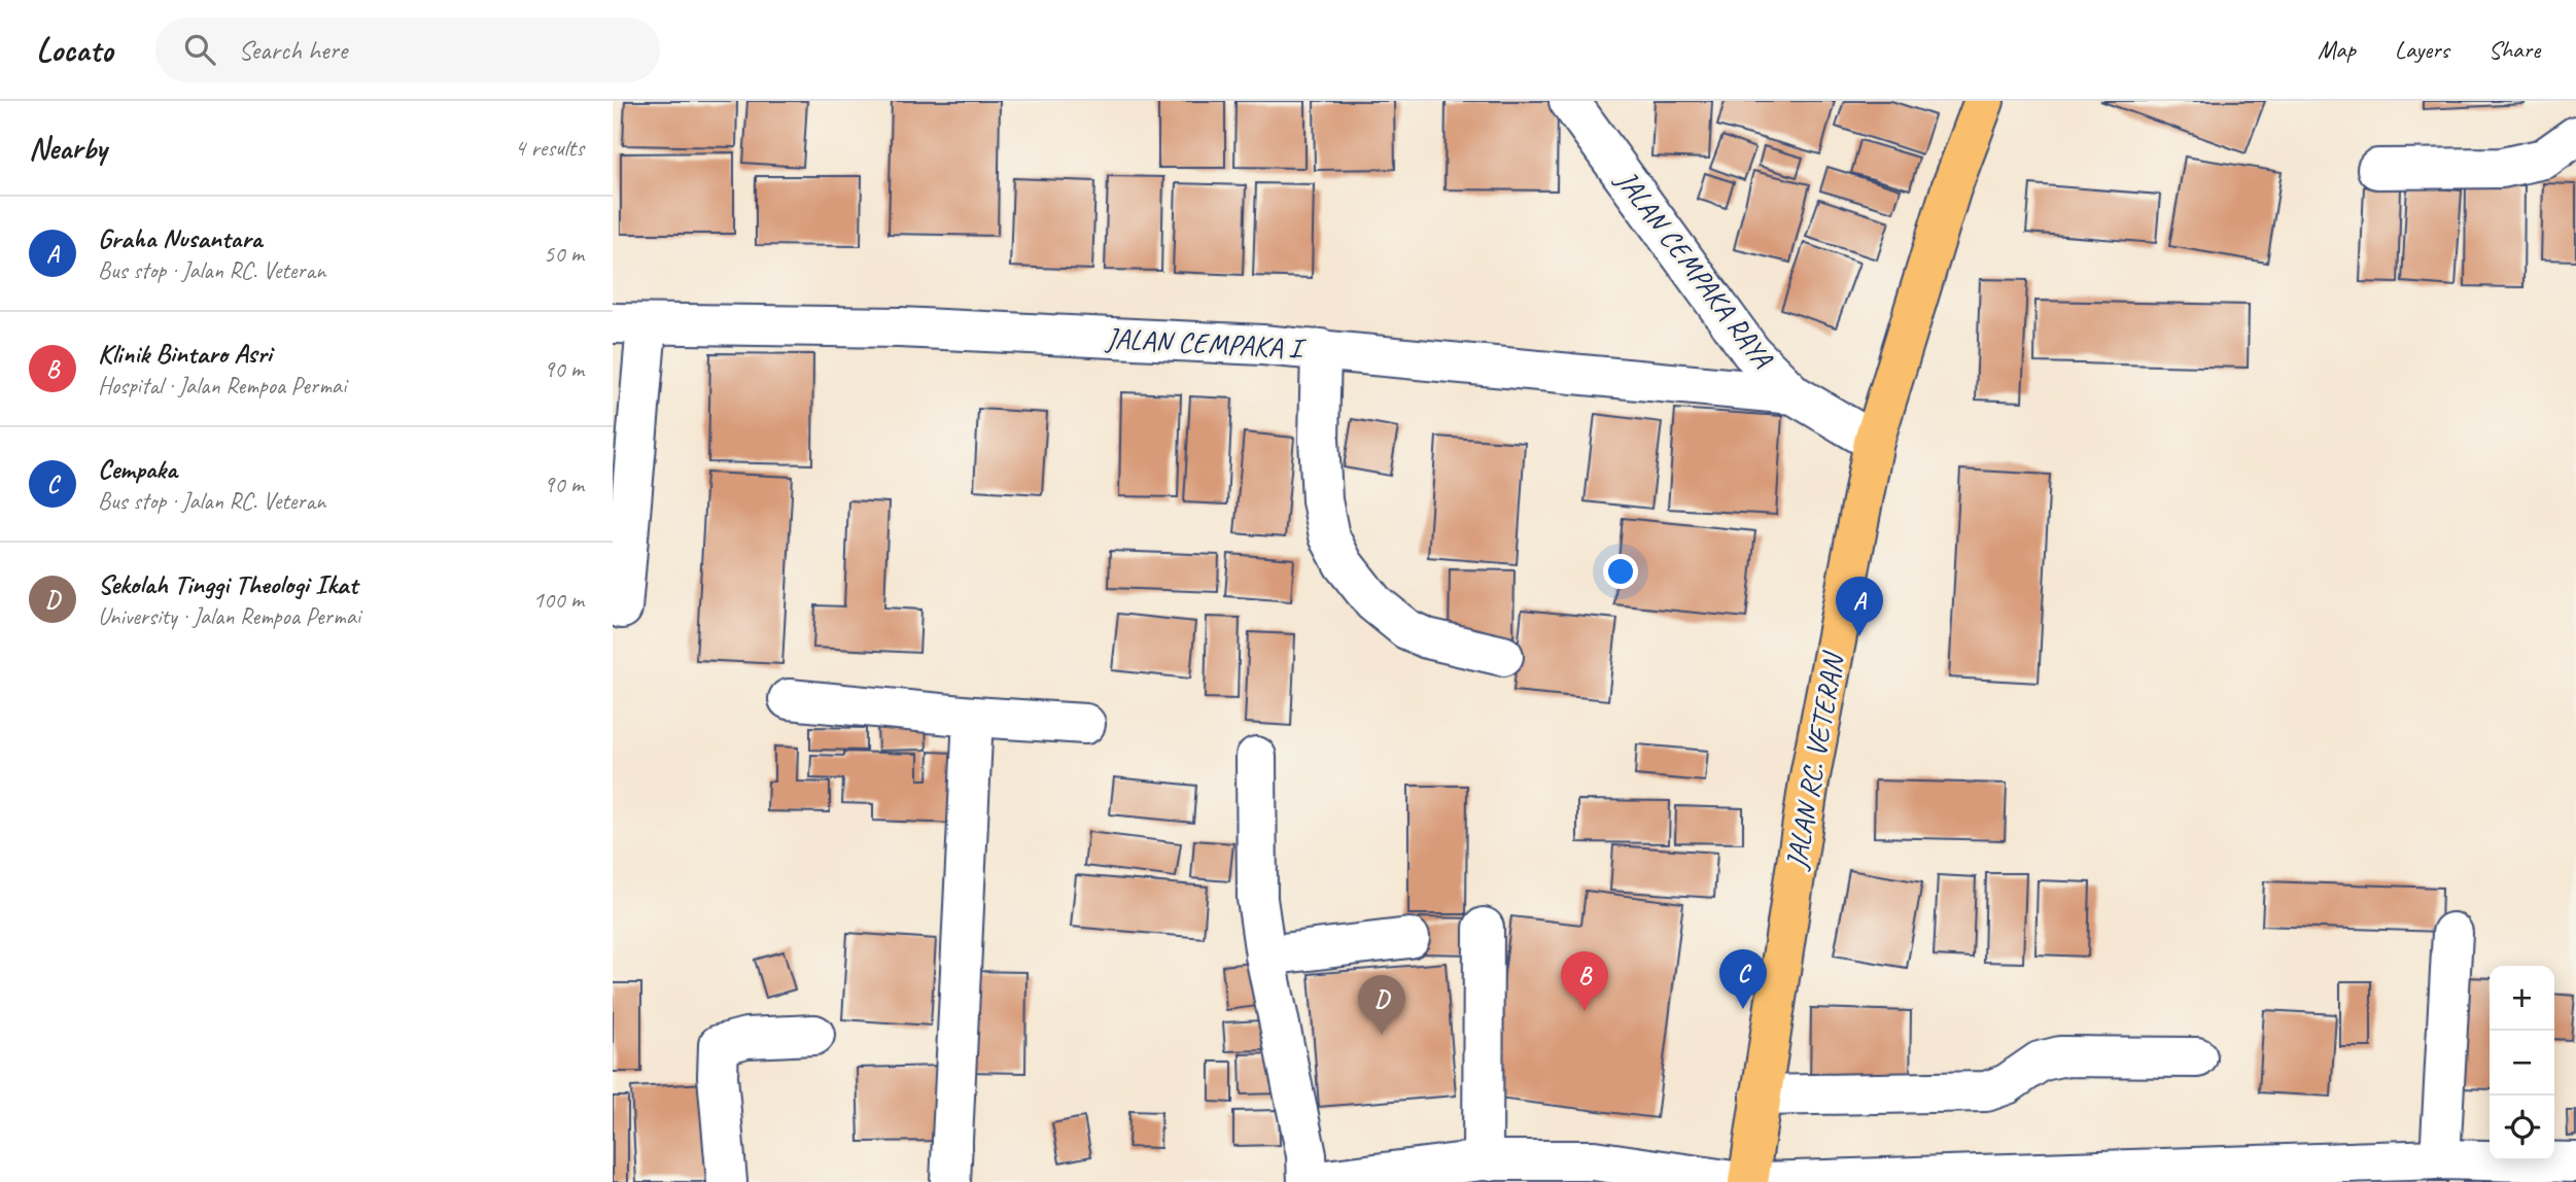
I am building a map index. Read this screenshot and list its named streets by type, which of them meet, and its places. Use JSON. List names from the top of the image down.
{
  "streets": {
    "main road": ["JALAN RC. VETERAN"],
    "street": ["JALAN CEMPAKA RAYA", "JALAN CEMPAKA I"]
  },
  "crossings": [
    ["JALAN CEMPAKA RAYA", "JALAN CEMPAKA I"],
    ["JALAN CEMPAKA RAYA", "JALAN RC. VETERAN"]
  ],
  "page": {
    "header": "Locato",
    "search": "Search here",
    "nav": ["Map", "Layers", "Share"],
    "heading": ["Nearby", "4 results"],
    "list": [
      {
        "mark": "A",
        "name": "Graha Nusantara",
        "note": "Bus stop · Jalan RC. Veteran",
        "value": "50 m"
      },
      {
        "mark": "B",
        "name": "Klinik Bintaro Asri",
        "note": "Hospital · Jalan Rempoa Permai",
        "value": "90 m"
      },
      {
        "mark": "C",
        "name": "Cempaka",
        "note": "Bus stop · Jalan RC. Veteran",
        "value": "90 m"
      },
      {
        "mark": "D",
        "name": "Sekolah Tinggi Theologi Ikat",
        "note": "University · Jalan Rempoa Permai",
        "value": "100 m"
      }
    ],
    "pins": [
      "A",
      "C",
      "B",
      "D"
    ],
    "map_buttons": ["+", "−"]
  }
}
